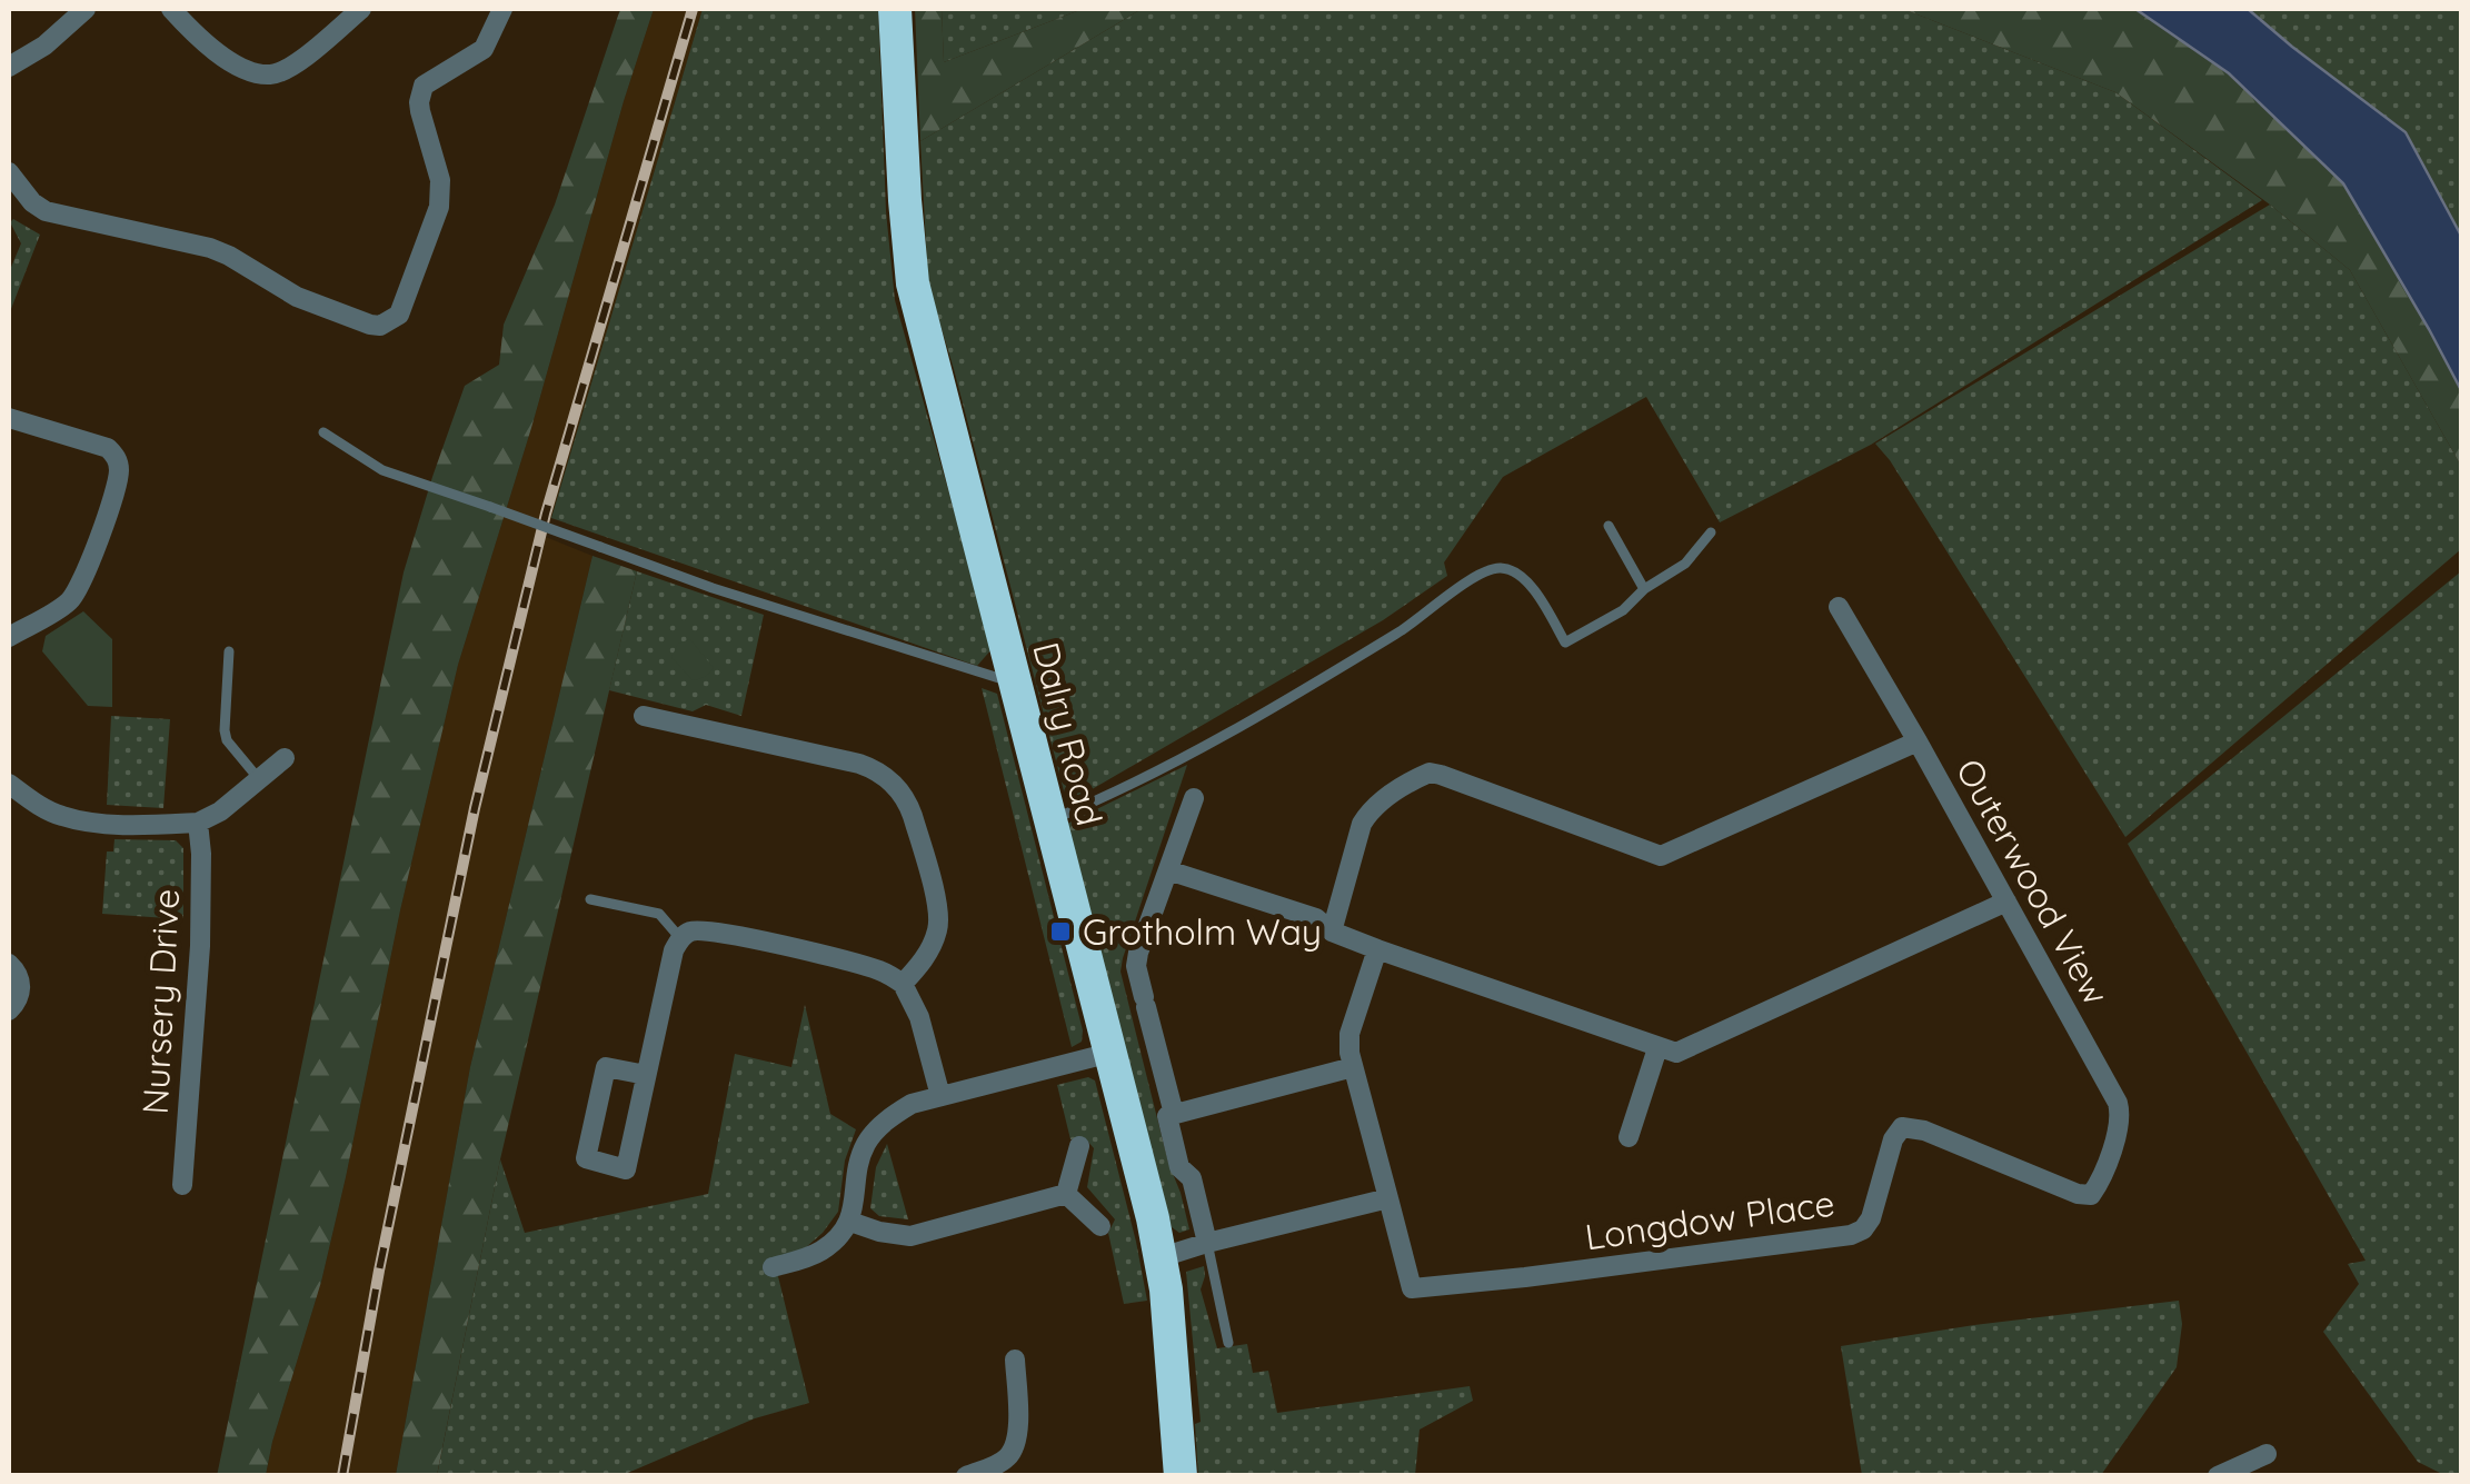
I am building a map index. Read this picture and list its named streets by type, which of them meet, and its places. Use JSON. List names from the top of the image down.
{
  "streets": {
    "highway": ["Dalry Road"],
    "street": ["Outerwood View", "Nursery Drive", "Longdow Place"]
  },
  "crossings": [
    ["Outerwood View", "Longdow Place"]
  ],
  "places": {
    "transit": ["Grotholm Way"]
  }
}
